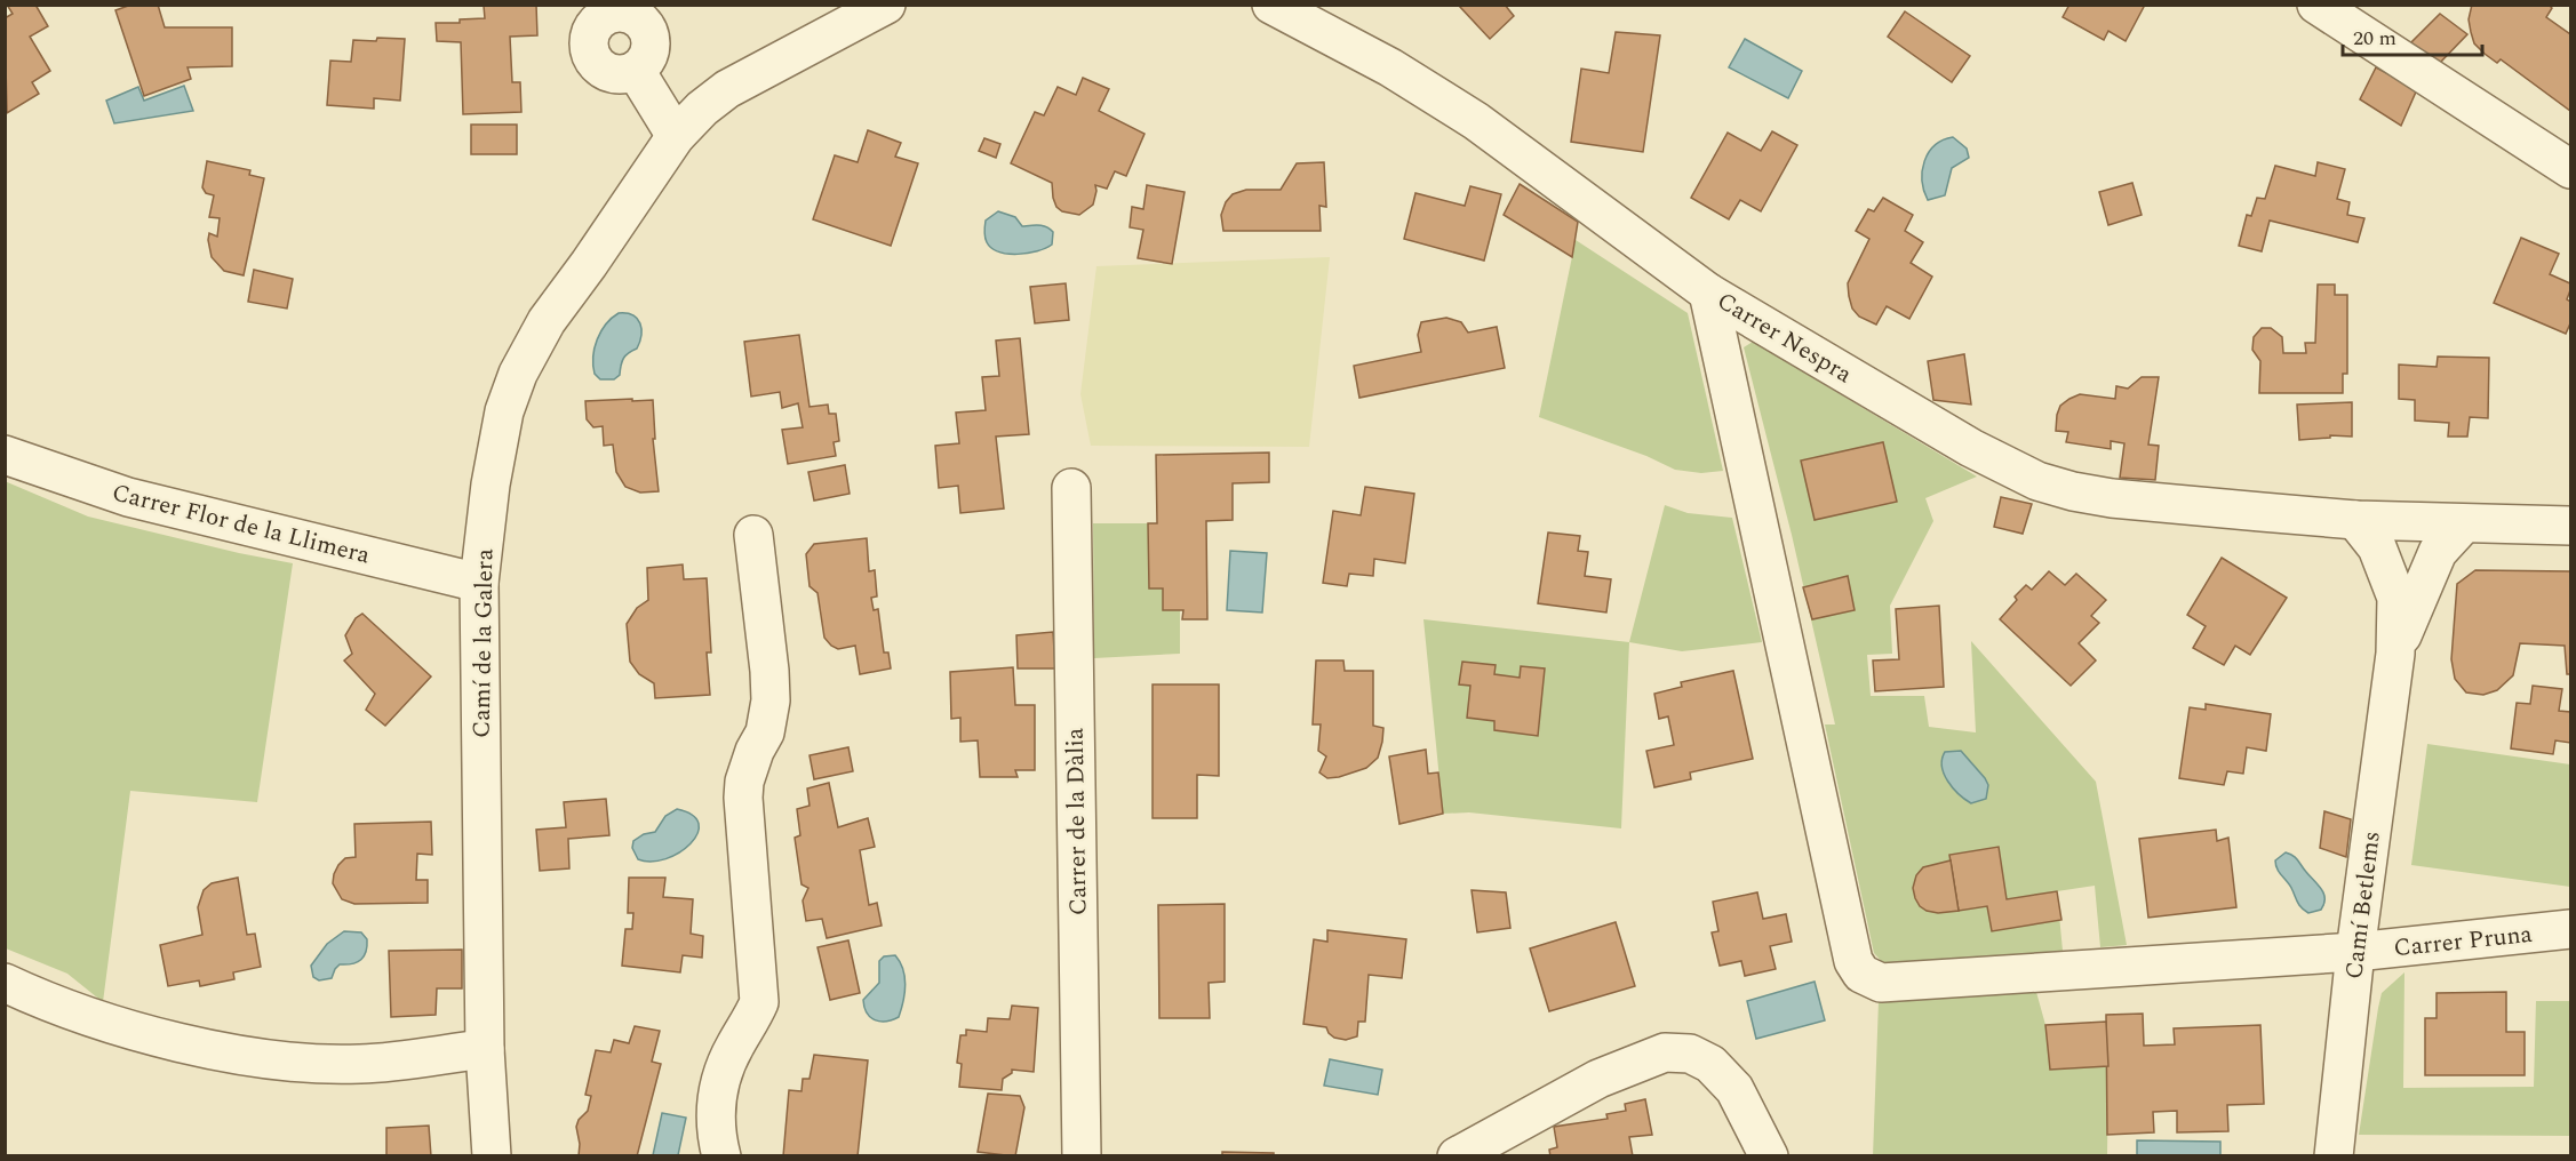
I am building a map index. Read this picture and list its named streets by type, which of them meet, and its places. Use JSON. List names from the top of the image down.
{
  "streets": {
    "street": [
      "Carrer Nespra",
      "Carrer Flor de la Llimera",
      "Camí de la Galera",
      "Carrer de la Dàlia",
      "Camí Betlems",
      "Carrer Pruna"
    ]
  },
  "crossings": [
    ["Carrer Nespra", "Camí Betlems"],
    ["Carrer Nespra", "Carrer Pruna"],
    ["Carrer Flor de la Llimera", "Camí de la Galera"],
    ["Camí Betlems", "Carrer Pruna"]
  ],
  "scale_bar": "20 m"
}
